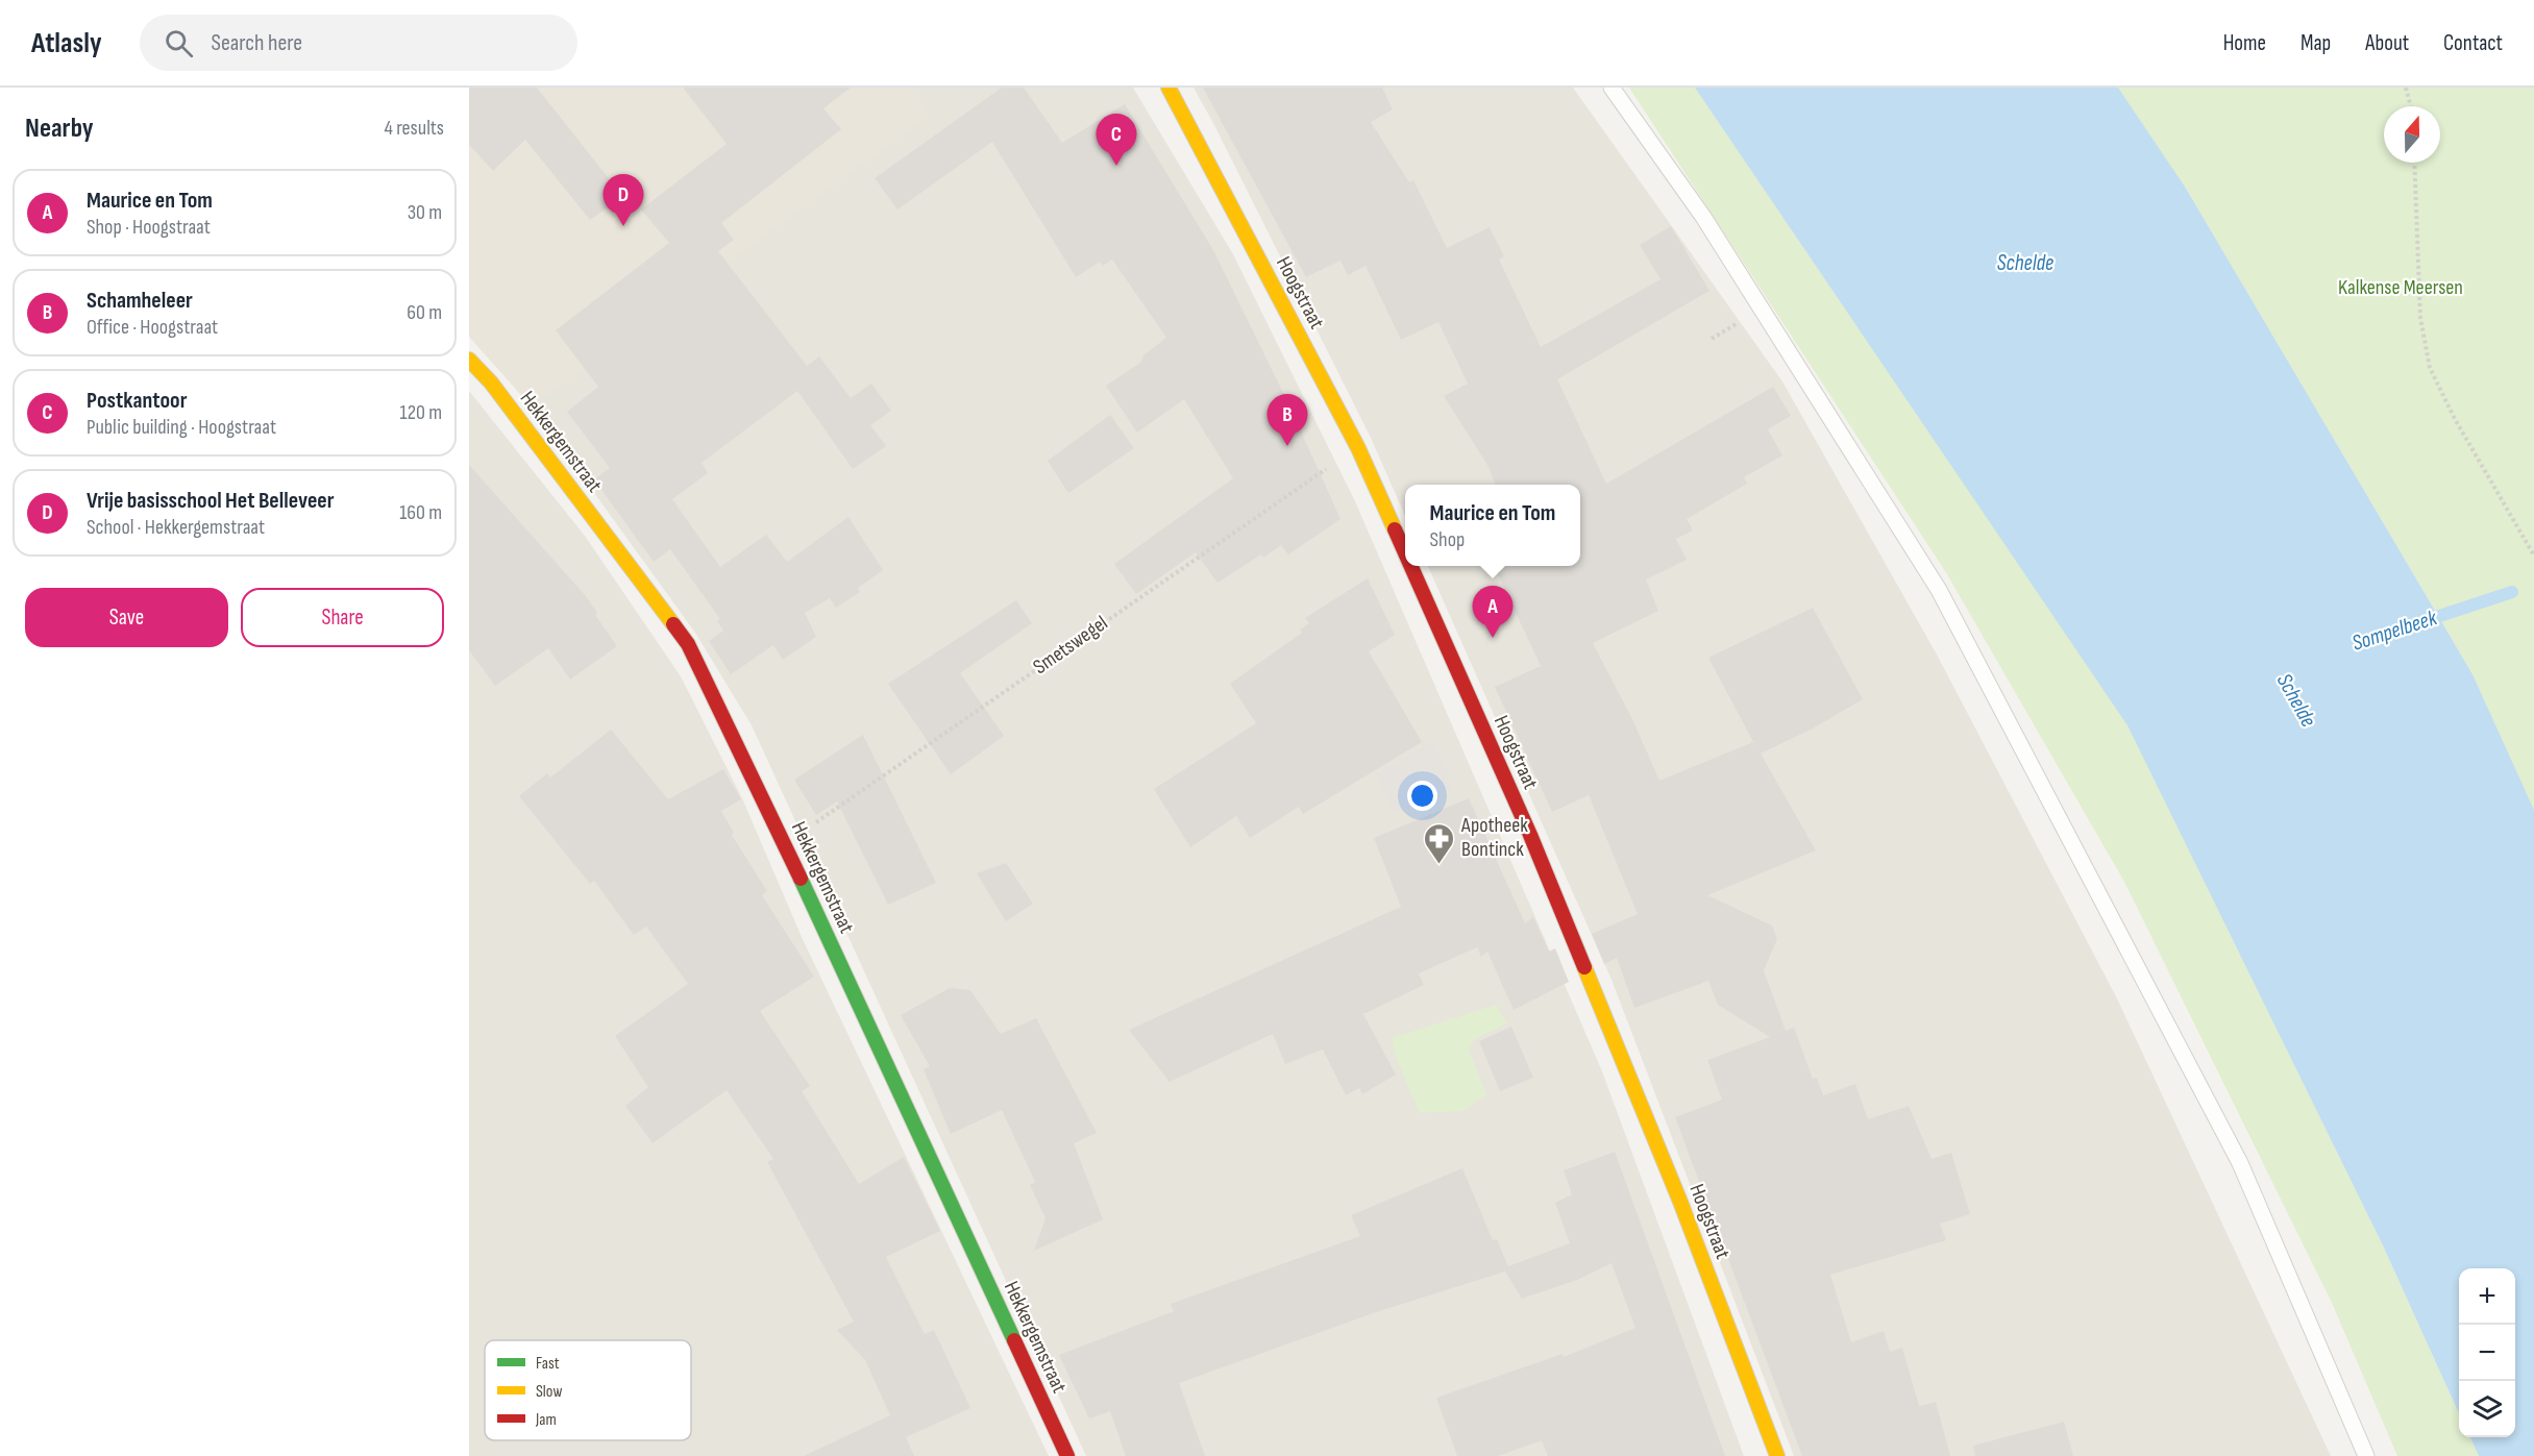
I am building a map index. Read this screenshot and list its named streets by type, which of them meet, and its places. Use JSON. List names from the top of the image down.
{
  "streets": {
    "main road": ["Hoogstraat", "Hekkergemstraat"],
    "path": ["Smetswegel"]
  },
  "crossings": [
    ["Hoogstraat", "Smetswegel"],
    ["Hekkergemstraat", "Smetswegel"]
  ],
  "water": ["Schelde", "Sompelbeek"],
  "parks": ["Kalkense Meersen"],
  "places": {
    "pharmacy": ["Apotheek Bontinck"]
  },
  "legend": ["Fast", "Slow", "Jam"],
  "north": "top",
  "page": {
    "header": "Atlasly",
    "search": "Search here",
    "nav": [
      "Home",
      "Map",
      "About",
      "Contact"
    ],
    "heading": ["Nearby", "4 results"],
    "pins": [
      "C",
      "D",
      "B",
      "A"
    ],
    "list": [
      {
        "mark": "A",
        "name": "Maurice en Tom",
        "note": "Shop · Hoogstraat",
        "value": "30 m"
      },
      {
        "mark": "B",
        "name": "Schamheleer",
        "note": "Office · Hoogstraat",
        "value": "60 m"
      },
      {
        "mark": "C",
        "name": "Postkantoor",
        "note": "Public building · Hoogstraat",
        "value": "120 m"
      },
      {
        "mark": "D",
        "name": "Vrije basisschool Het Belleveer",
        "note": "School · Hekkergemstraat",
        "value": "160 m"
      }
    ],
    "popup": ["Maurice en Tom", "Shop"],
    "buttons": ["Save", "Share"],
    "map_buttons": ["+", "−"]
  }
}
